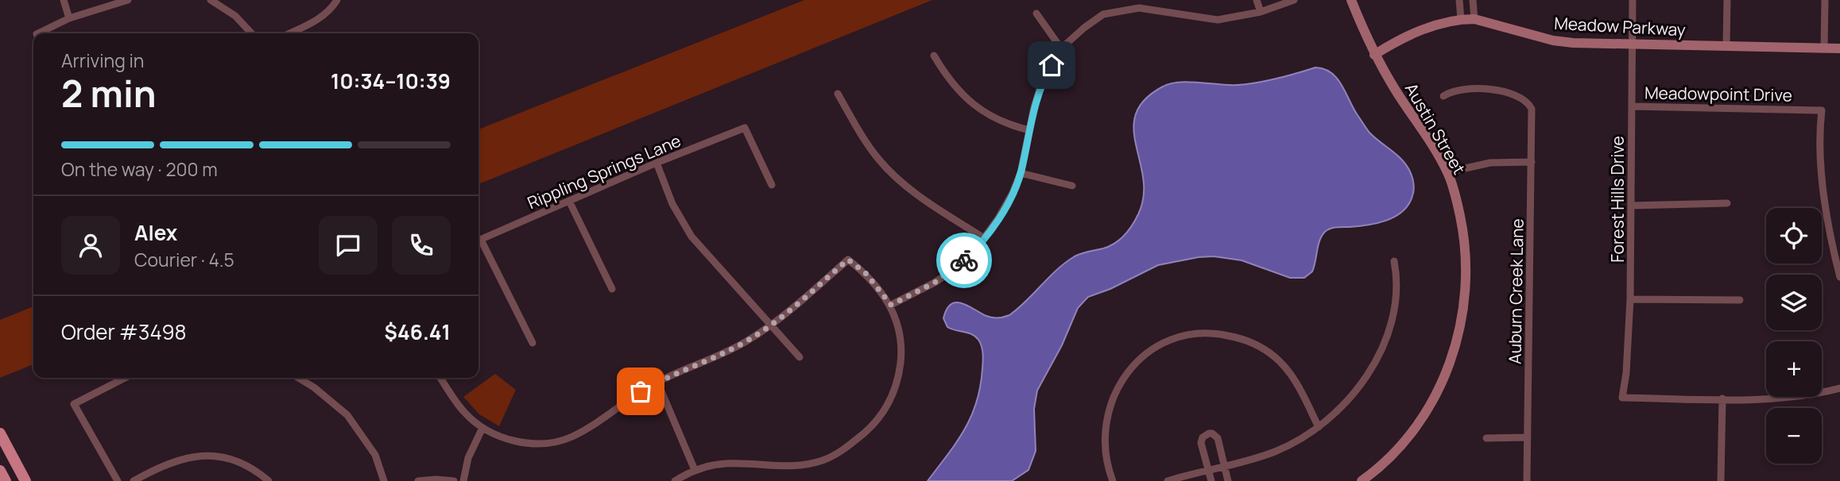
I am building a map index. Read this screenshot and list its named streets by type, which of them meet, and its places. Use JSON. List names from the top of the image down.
{
  "streets": {
    "street": [
      "Meadow Parkway",
      "Meadowpoint Drive",
      "Austin Street",
      "Rippling Springs Lane",
      "Forest Hills Drive",
      "Auburn Creek Lane"
    ]
  },
  "crossings": [
    ["Meadow Parkway", "Austin Street"],
    ["Meadow Parkway", "Forest Hills Drive"],
    ["Meadowpoint Drive", "Forest Hills Drive"]
  ],
  "page": {
    "heading": ["2 min", "Arriving in", "10:34–10:39"],
    "panel": [
      "Alex",
      "Courier · 4.5",
      "Order #3498",
      "$46.41"
    ],
    "bar": "On the way · 200 m",
    "map_buttons": ["+", "−"]
  }
}
